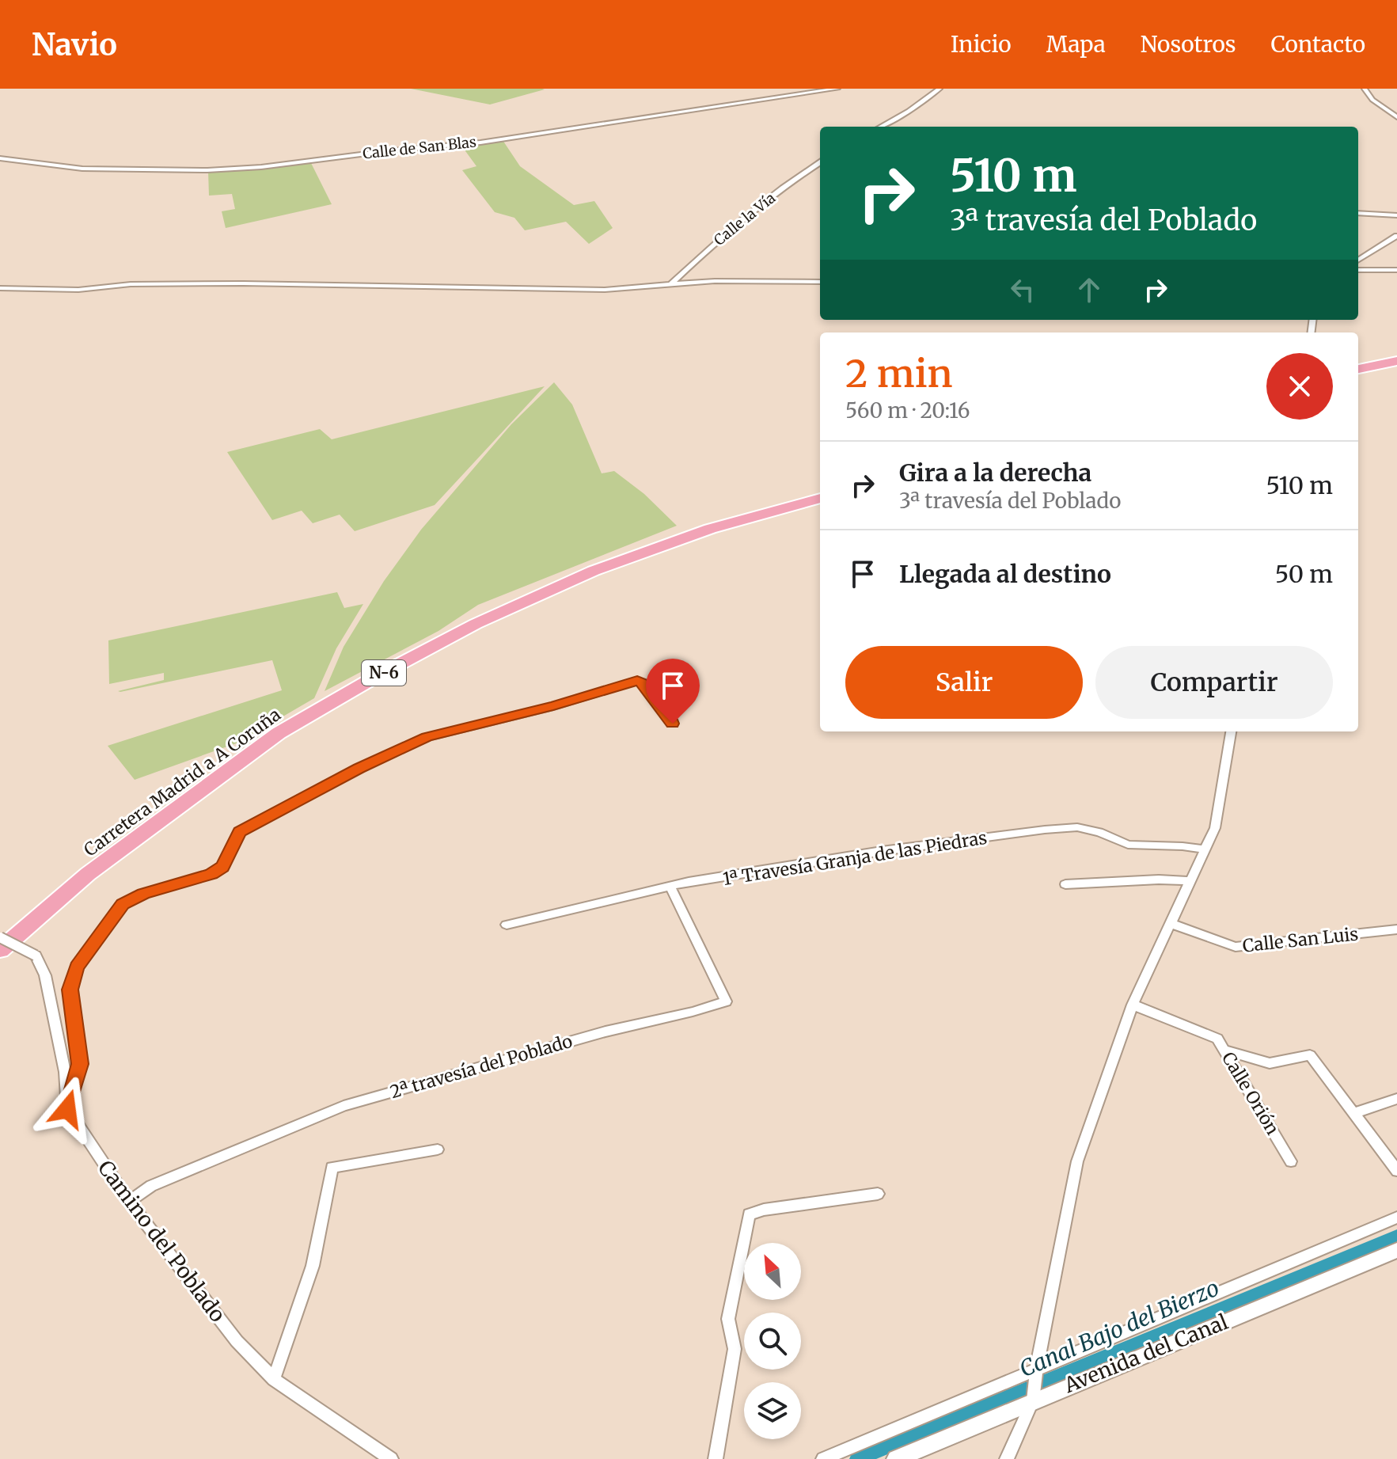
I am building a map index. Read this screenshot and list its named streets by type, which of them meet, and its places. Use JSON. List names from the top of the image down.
{
  "streets": {
    "highway": ["N-6", "Carretera Madrid a A Coruña"],
    "street": [
      "Calle de San Blas",
      "Calle la Vía",
      "1ª Travesía Granja de las Piedras",
      "Calle San Luis",
      "2ª travesía del Poblado",
      "Calle Orión",
      "Camino del Poblado",
      "Avenida del Canal"
    ]
  },
  "crossings": [
    ["1ª Travesía Granja de las Piedras", "2ª travesía del Poblado"],
    ["2ª travesía del Poblado", "Camino del Poblado"]
  ],
  "water": ["Canal Bajo del Bierzo"],
  "north": "top left",
  "page": {
    "header": "Navio",
    "nav": [
      "Inicio",
      "Mapa",
      "Nosotros",
      "Contacto"
    ],
    "turn": ["510 m", "3ª travesía del Poblado"],
    "heading": ["2 min", "560 m · 20:16"],
    "list": [
      {
        "name": "Gira a la derecha",
        "note": "3ª travesía del Poblado",
        "value": "510 m"
      },
      {
        "name": "Llegada al destino",
        "value": "50 m"
      }
    ],
    "buttons": ["Salir", "Compartir"]
  }
}
